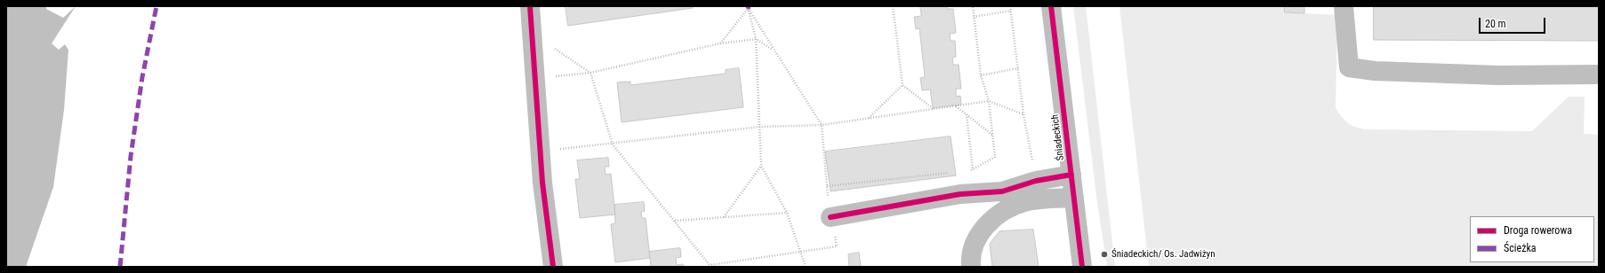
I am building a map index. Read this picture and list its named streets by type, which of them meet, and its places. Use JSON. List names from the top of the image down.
{
  "streets": {
    "street": ["Śniadeckich"]
  },
  "places": ["Śniadeckich/ Os. Jadwiżyn"],
  "legend": ["Droga rowerowa", "Ścieżka"],
  "scale_bar": "20 m"
}
